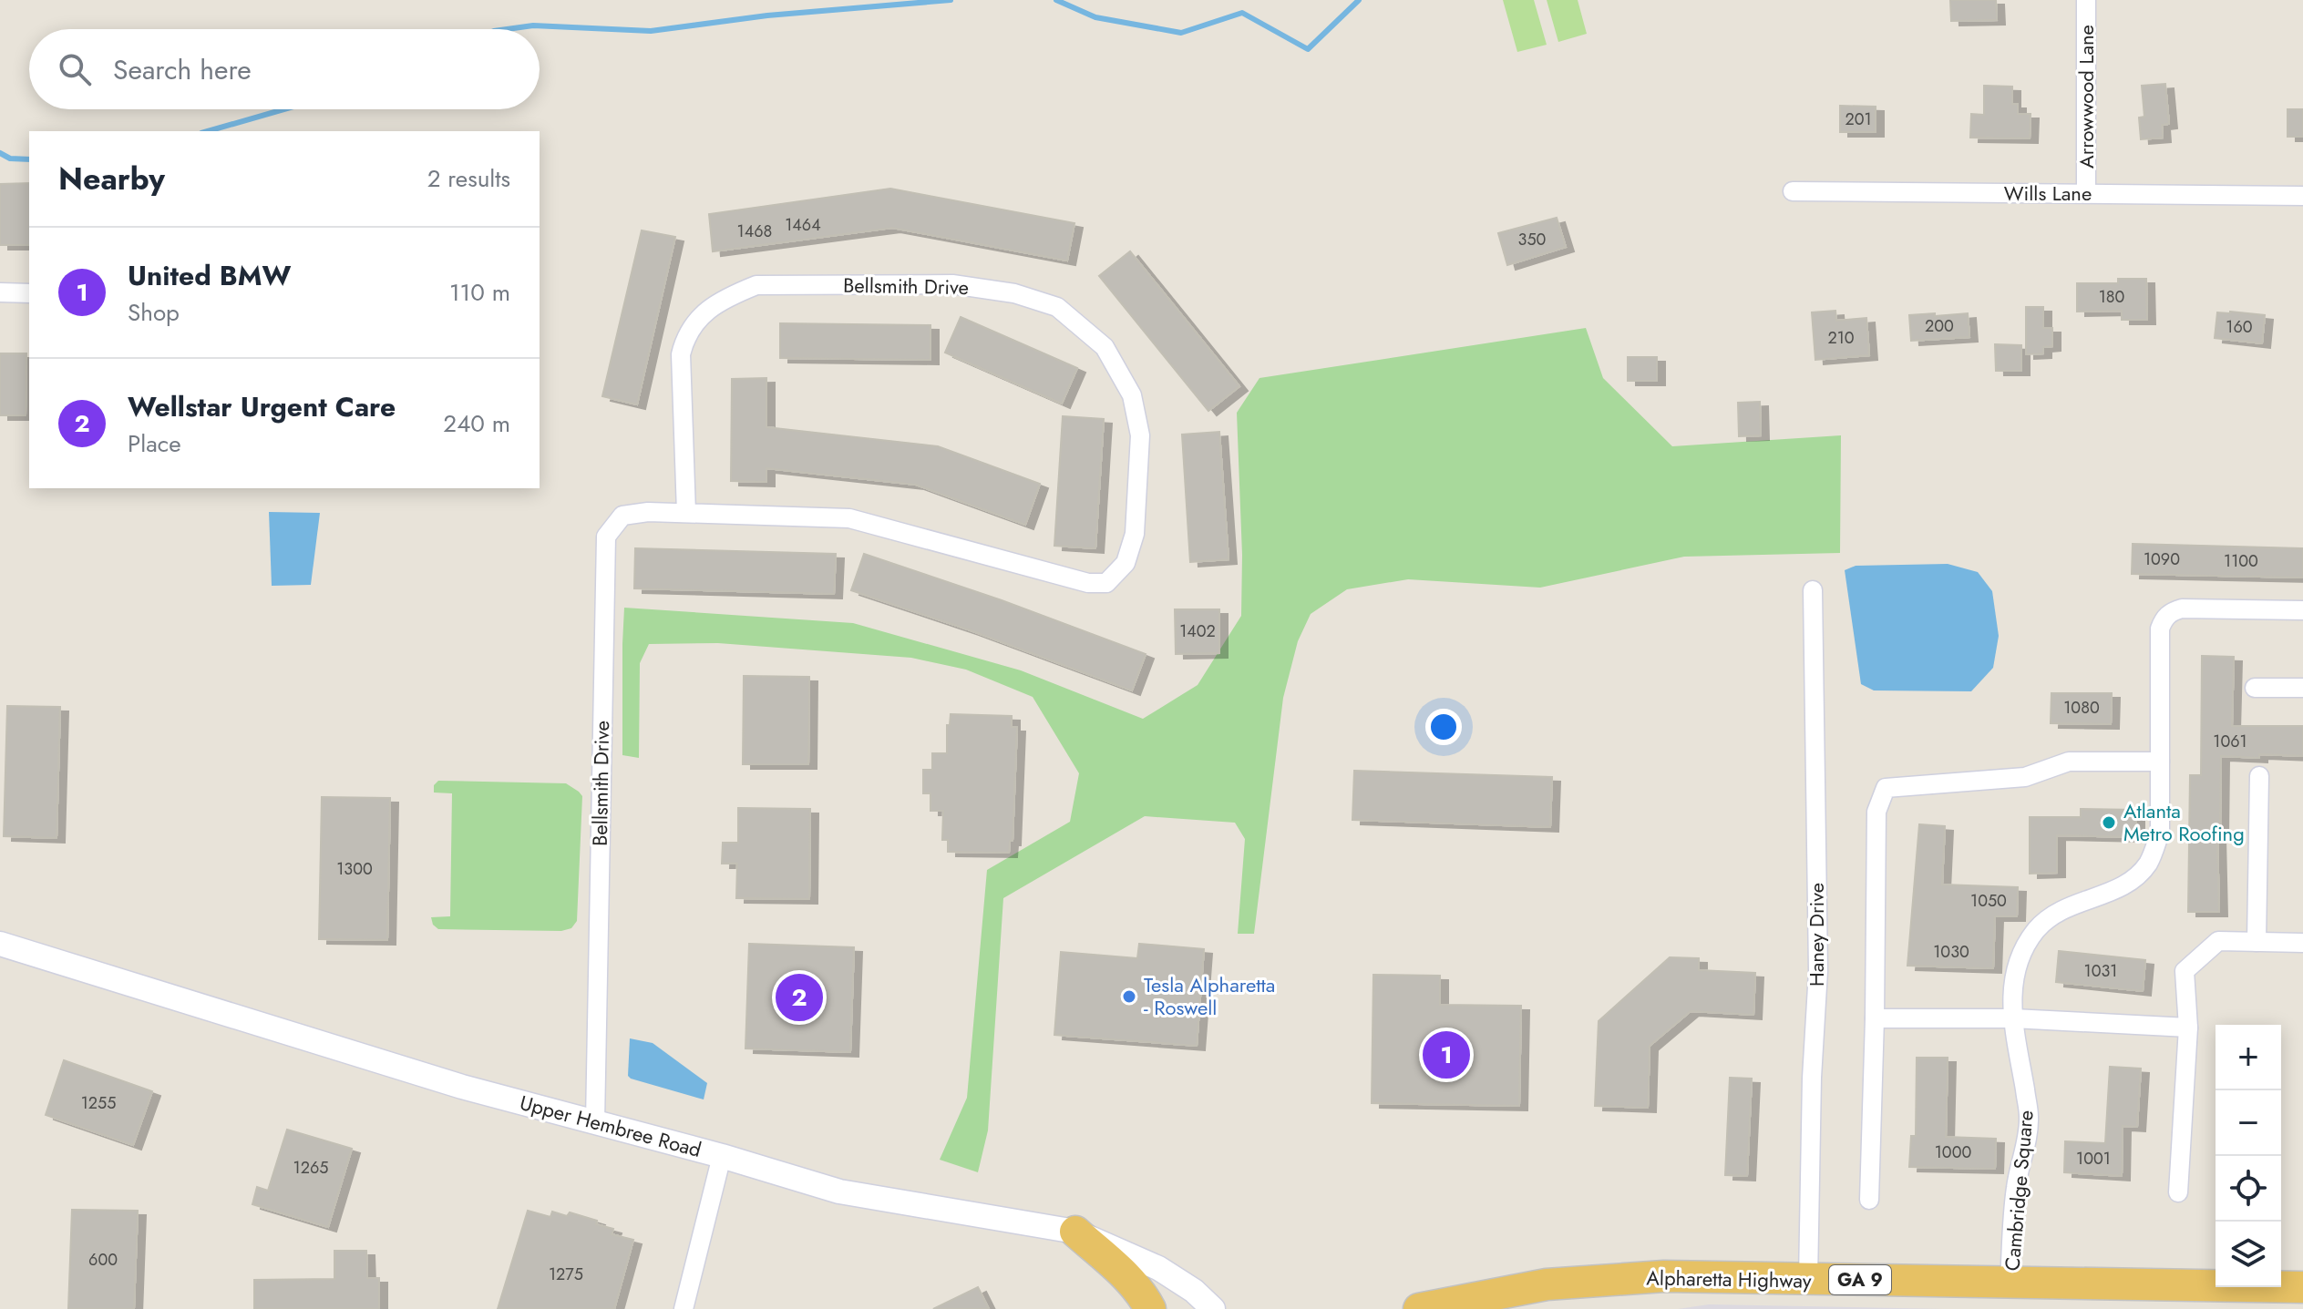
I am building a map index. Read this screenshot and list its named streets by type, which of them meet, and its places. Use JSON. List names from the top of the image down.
{
  "streets": {
    "highway": ["Alpharetta Highway", "GA 9"],
    "street": [
      "Arrowwood Lane",
      "Wills Lane",
      "Bellsmith Drive",
      "Haney Drive",
      "Upper Hembree Road",
      "Cambridge Square"
    ]
  },
  "crossings": [
    ["Arrowwood Lane", "Wills Lane"],
    ["Bellsmith Drive", "Upper Hembree Road"],
    ["Haney Drive", "Alpharetta Highway"],
    ["Cambridge Square", "Alpharetta Highway"]
  ],
  "places": ["Atlanta Metro Roofing", "Tesla Alpharetta - Roswell"],
  "house_numbers": [
    "201",
    "1464",
    "1468",
    "350",
    "180",
    "200",
    "160",
    "210",
    "1090",
    "1100",
    "1402",
    "1080",
    "1061",
    "1300",
    "1050",
    "1030",
    "1031",
    "1255",
    "1000",
    "1001",
    "1265",
    "600",
    "1275"
  ],
  "page": {
    "search": "Search here",
    "heading": ["Nearby", "2 results"],
    "list": [
      {
        "mark": "1",
        "name": "United BMW",
        "note": "Shop",
        "value": "110 m"
      },
      {
        "mark": "2",
        "name": "Wellstar Urgent Care",
        "note": "Place",
        "value": "240 m"
      }
    ],
    "pins": ["2", "1"],
    "map_buttons": ["+", "−"]
  }
}
